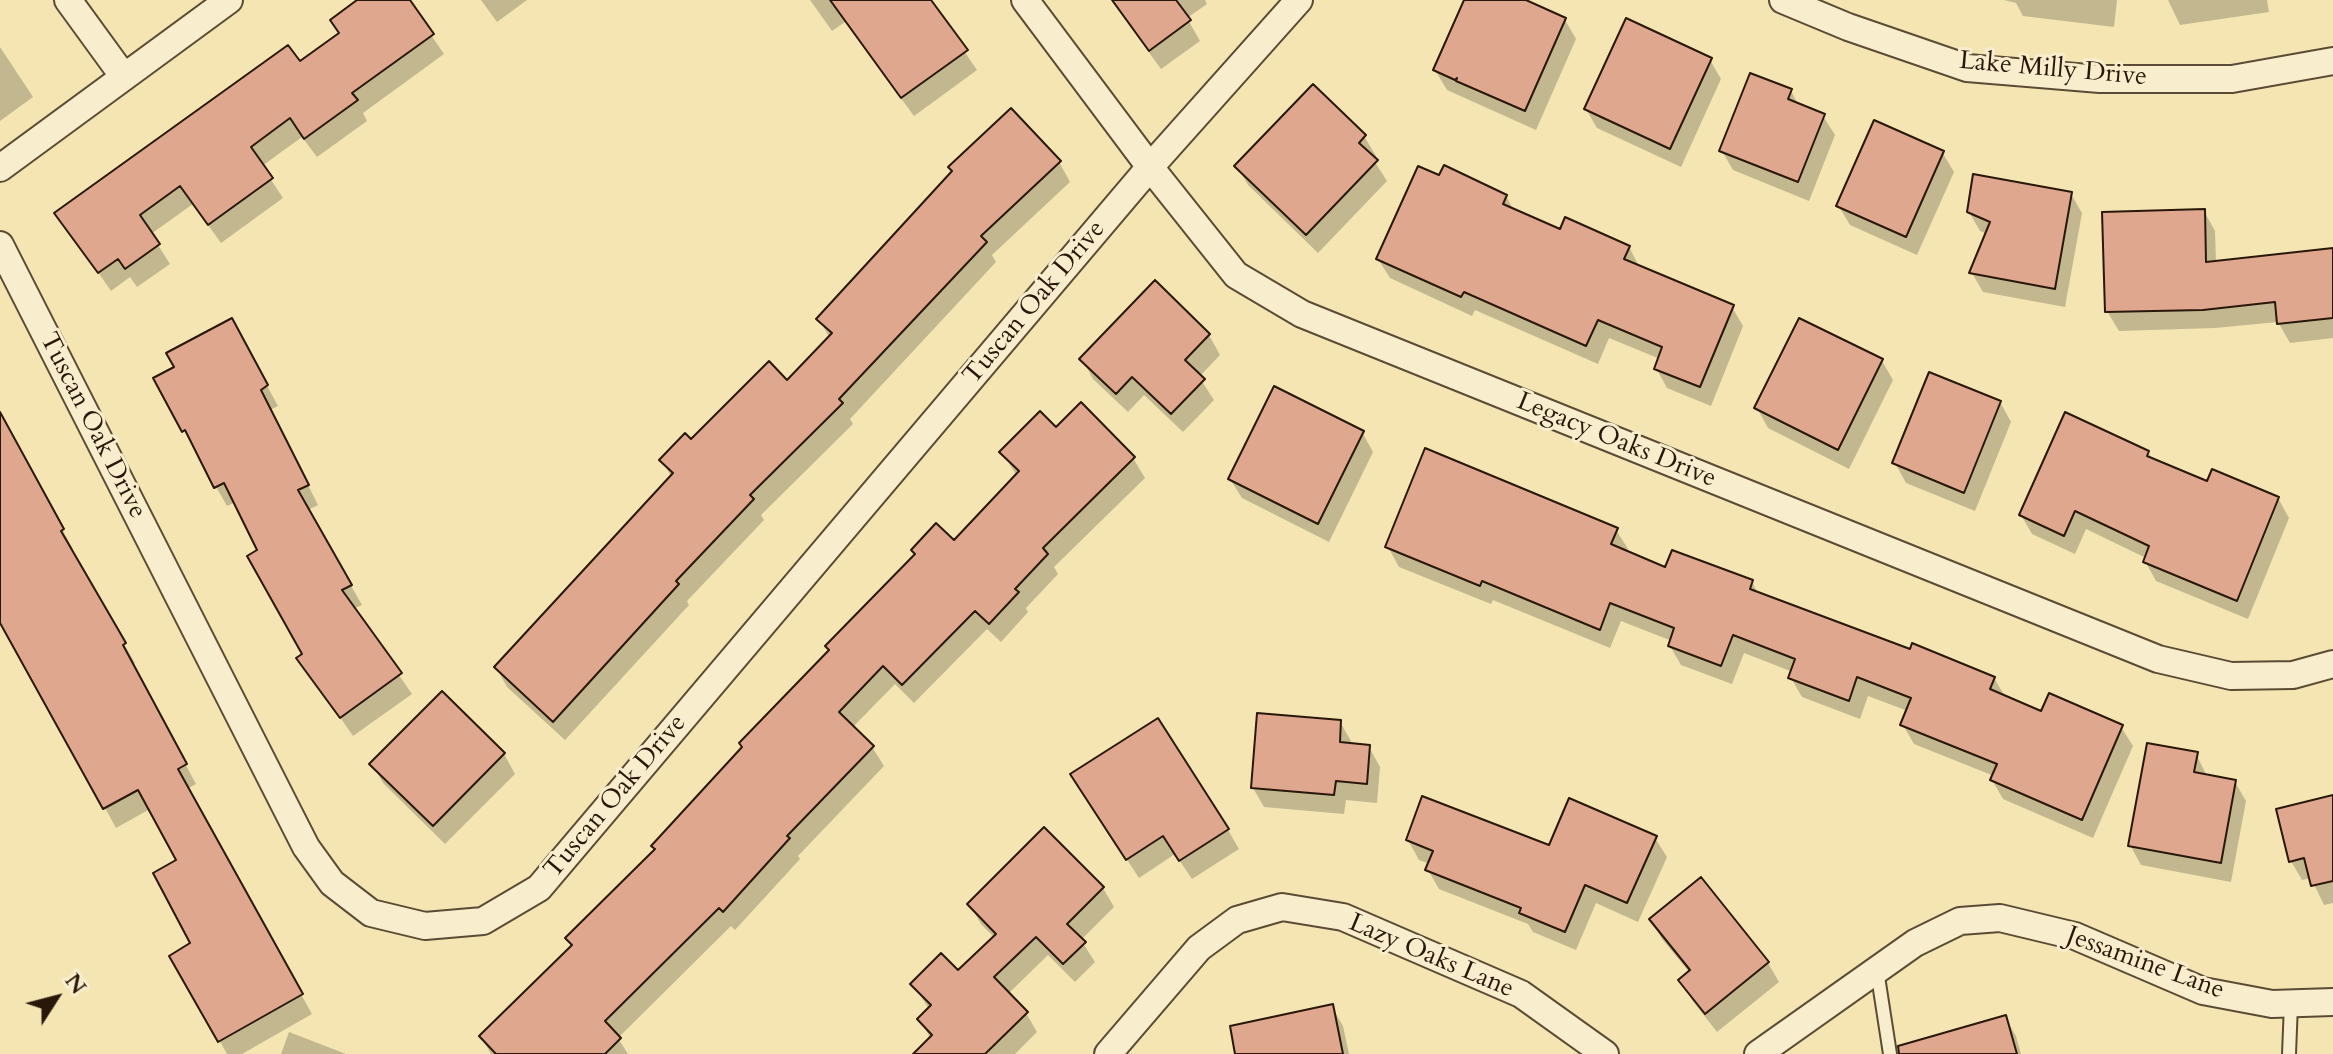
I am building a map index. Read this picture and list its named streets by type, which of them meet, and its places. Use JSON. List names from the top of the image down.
{
  "streets": {
    "street": [
      "Lake Milly Drive",
      "Tuscan Oak Drive",
      "Legacy Oaks Drive",
      "Lazy Oaks Lane",
      "Jessamine Lane"
    ]
  },
  "crossings": [
    ["Tuscan Oak Drive", "Legacy Oaks Drive"]
  ],
  "north": "top right"
}
